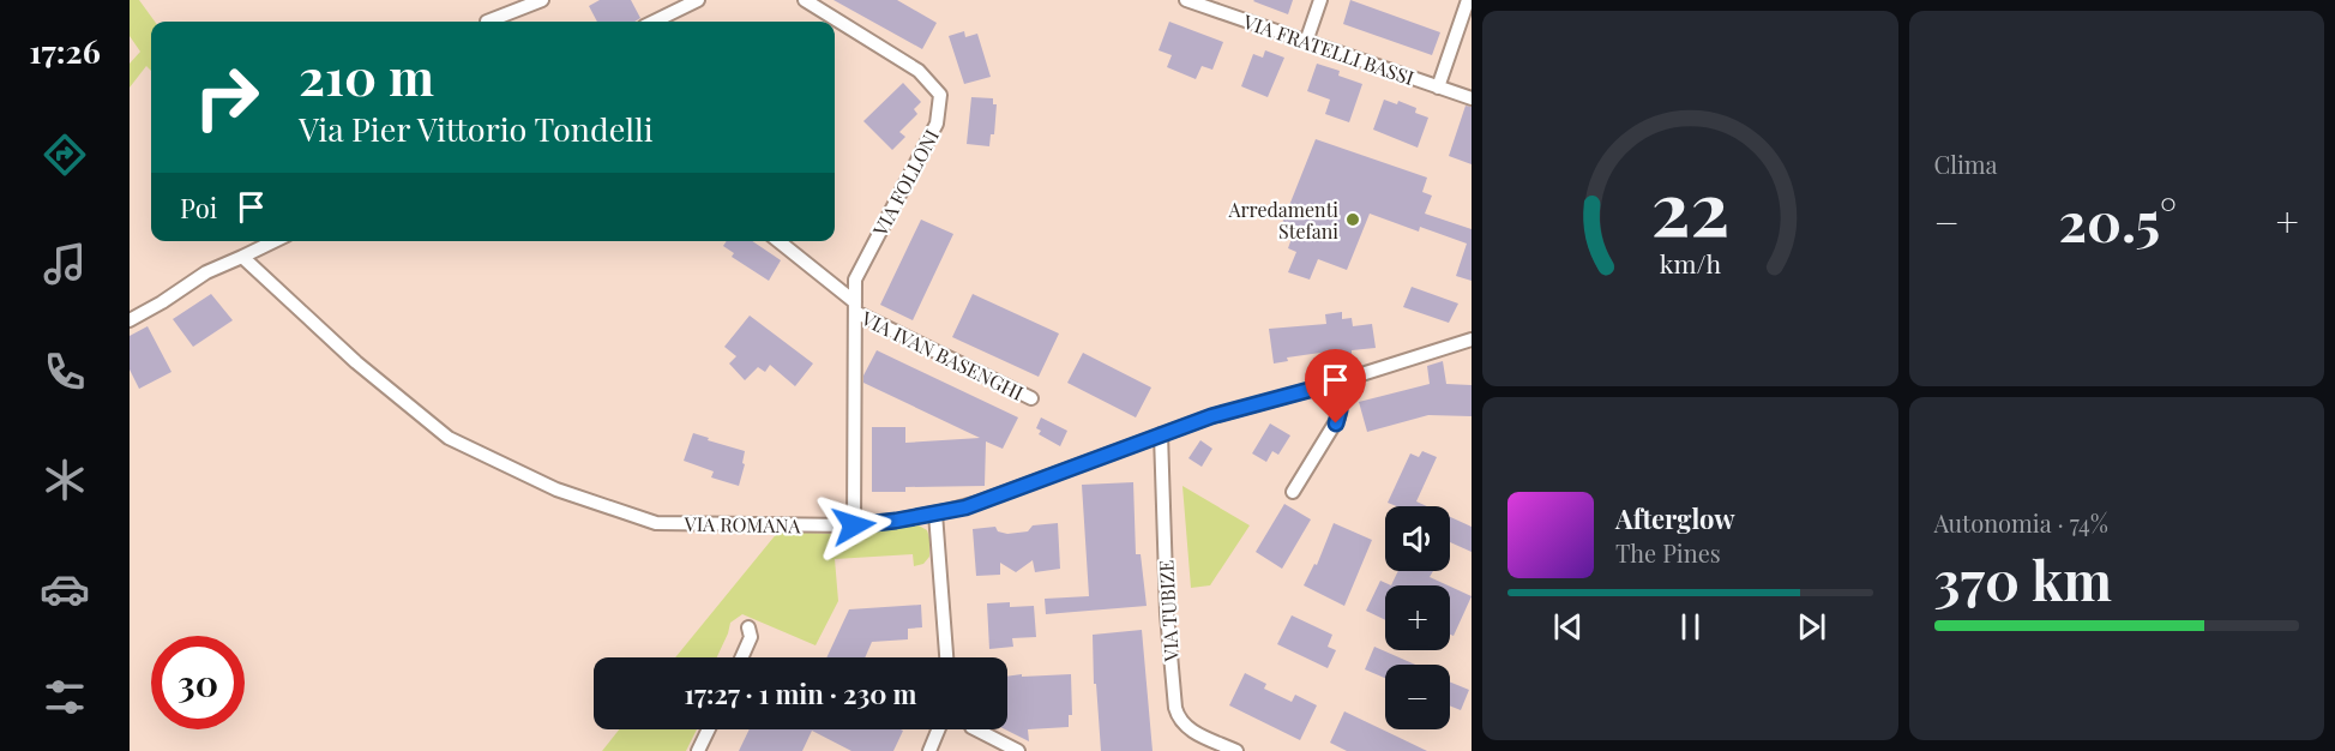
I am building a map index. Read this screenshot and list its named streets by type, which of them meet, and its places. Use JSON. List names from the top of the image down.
{
  "streets": {
    "street": [
      "VIA FRATELLI BASSI",
      "VIA FOLLONI",
      "VIA IVAN BASENGHI",
      "VIA ROMANA",
      "VIA TUBIZE"
    ]
  },
  "crossings": [
    ["VIA FOLLONI", "VIA IVAN BASENGHI"],
    ["VIA FOLLONI", "VIA ROMANA"],
    ["VIA ROMANA", "VIA TUBIZE"]
  ],
  "places": ["Arredamenti Stefani"],
  "page": {
    "tabs": "17:26",
    "tile": [
      "Clima",
      ["Autonomia · 74%", "370 km"]
    ],
    "turn": ["210 m", "Via Pier Vittorio Tondelli"],
    "then": "Poi",
    "heat": ["−", "20.5°", "+"],
    "song": ["Afterglow", "The Pines"],
    "map_buttons": ["+", "−"],
    "limit": "30",
    "trip": "17:27 · 1 min · 230 m",
    "gauge": ["22", "km/h"]
  }
}
